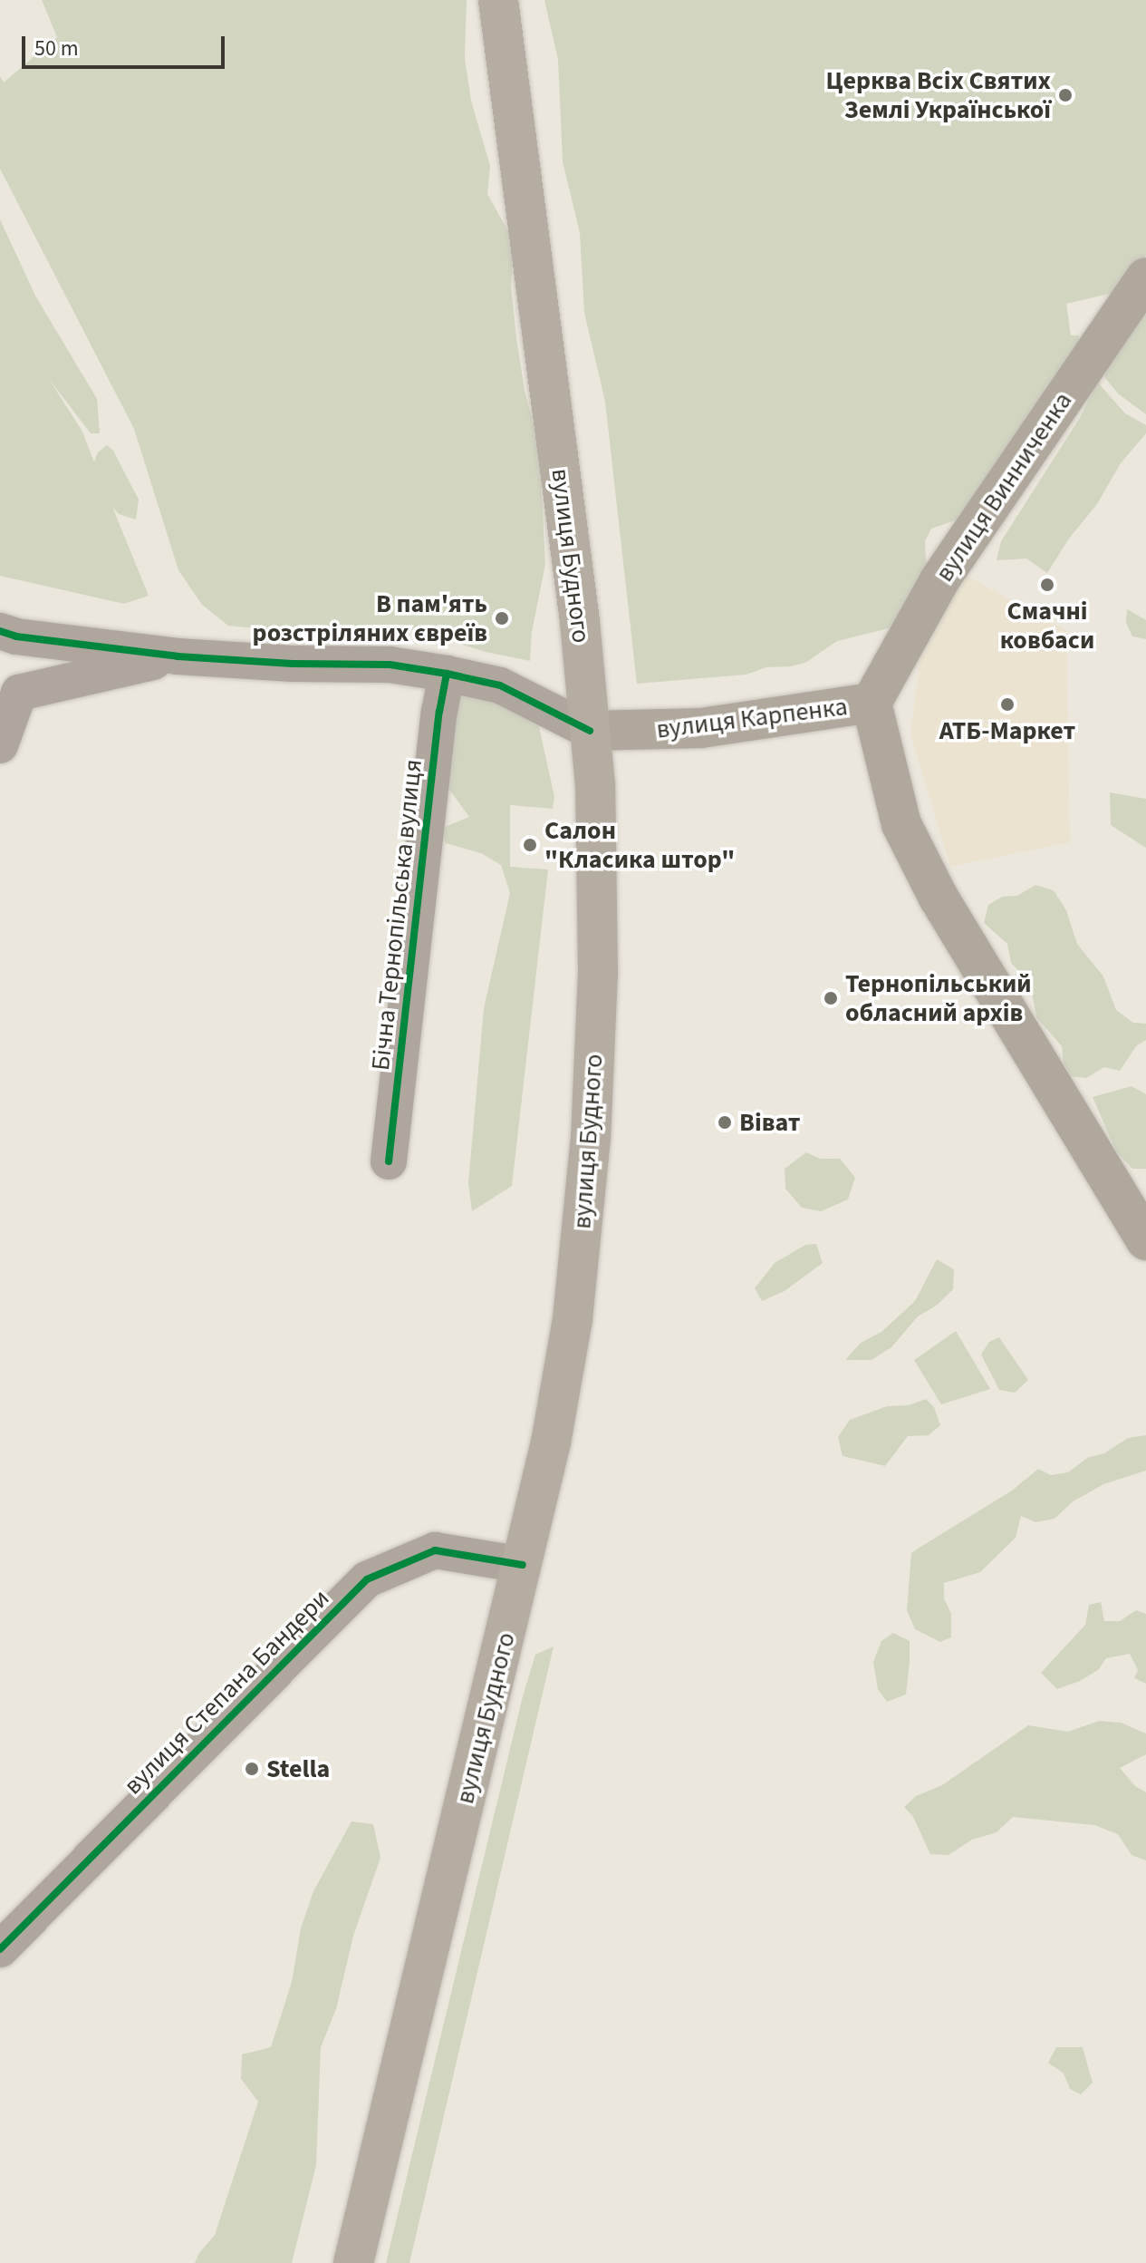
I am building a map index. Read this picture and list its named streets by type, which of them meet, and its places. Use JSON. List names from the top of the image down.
{
  "streets": {
    "highway": ["вулиця Будного"],
    "main road": ["вулиця Винниченка", "вулиця Карпенка"],
    "street": ["Бічна Тернопільська вулиця", "вулиця Степана Бандери"]
  },
  "crossings": [
    ["вулиця Винниченка", "вулиця Карпенка"],
    ["вулиця Будного", "вулиця Карпенка"],
    ["вулиця Будного", "вулиця Степана Бандери"]
  ],
  "places": [
    "Церква Всіх Святих Землі Української",
    "Смачні ковбаси",
    "В пам'ять розстріляних євреїв",
    "АТБ-Маркет",
    "Салон \"Класика штор\"",
    "Тернопільський обласний архів",
    "Віват",
    "Stella"
  ],
  "scale_bar": "50 m"
}
